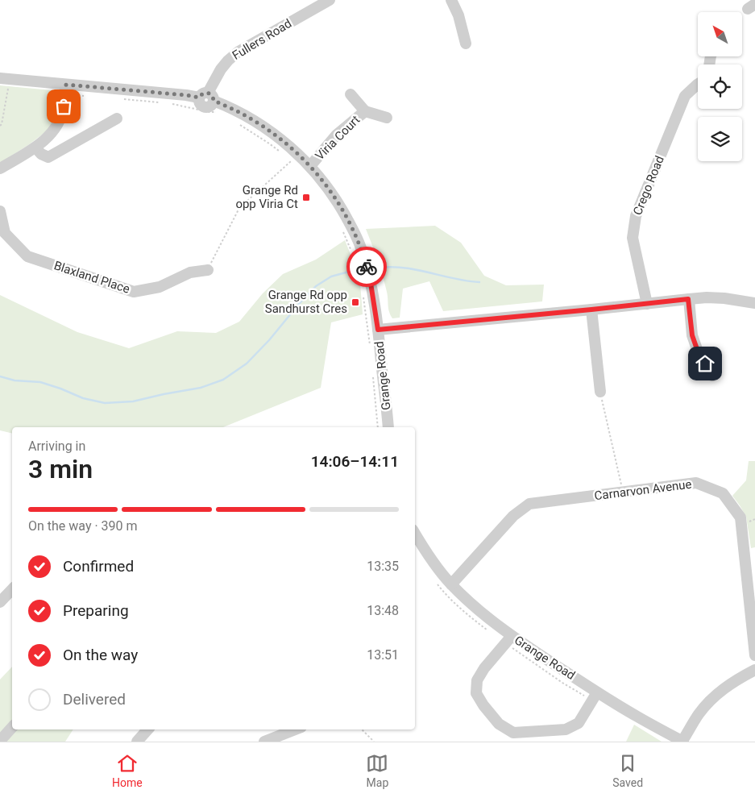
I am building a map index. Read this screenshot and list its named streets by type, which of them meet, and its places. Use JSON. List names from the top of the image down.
{
  "streets": {
    "street": [
      "Fullers Road",
      "Viria Court",
      "Crego Road",
      "Blaxland Place",
      "Grange Road",
      "Carnarvon Avenue"
    ]
  },
  "crossings": [
    ["Fullers Road", "Grange Road"],
    ["Viria Court", "Grange Road"],
    ["Grange Road", "Carnarvon Avenue"]
  ],
  "places": {
    "transit": ["Grange Rd opp Viria Ct", "Grange Rd opp Sandhurst Cres"]
  },
  "north": "top left",
  "page": {
    "heading": ["3 min", "Arriving in", "14:06–14:11"],
    "bar": "On the way · 390 m",
    "list": [
      ["Confirmed", "13:35"],
      ["Preparing", "13:48"],
      ["On the way", "13:51"],
      "Delivered"
    ],
    "tabs": ["Home", "Map", "Saved"]
  }
}
